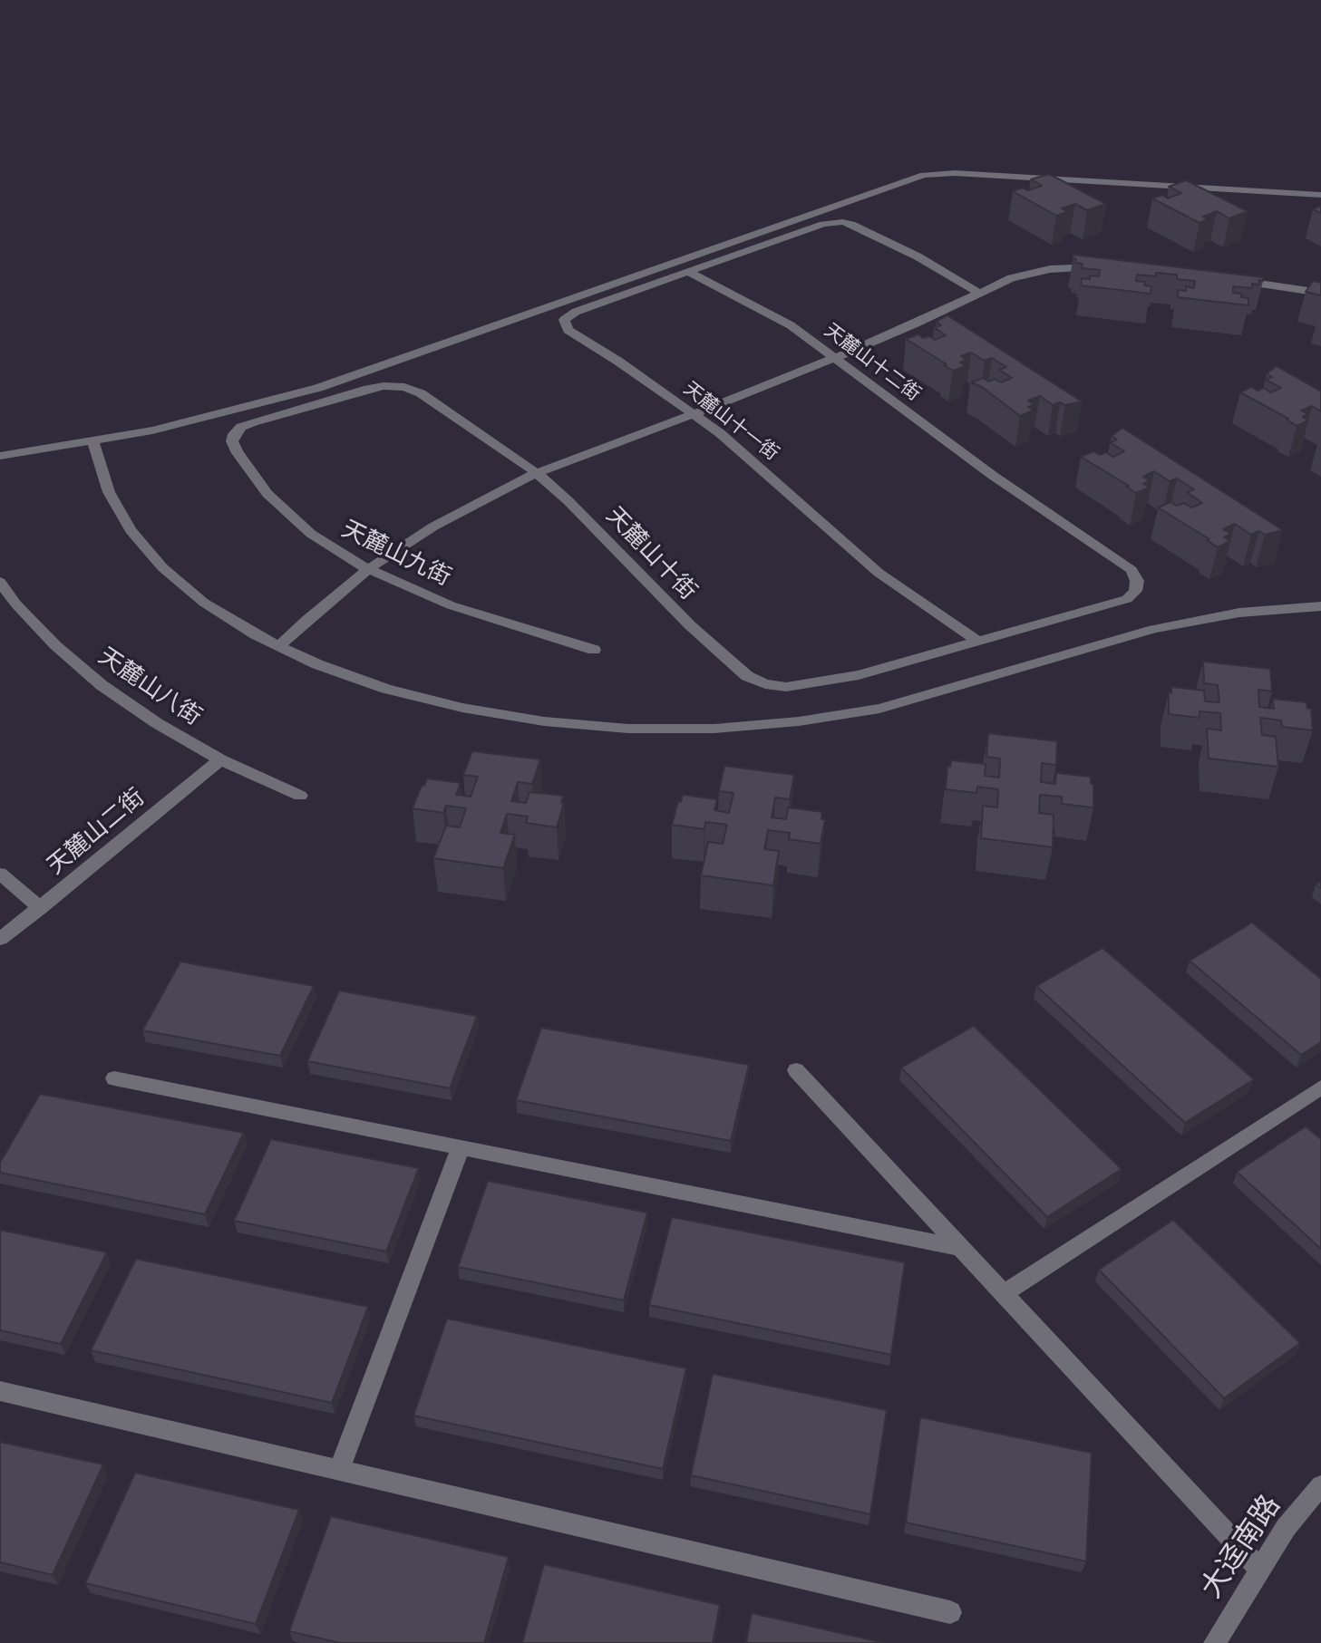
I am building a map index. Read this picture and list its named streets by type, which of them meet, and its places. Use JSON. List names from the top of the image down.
{
  "streets": {
    "street": [
      "天麓山十二街",
      "天麓山十一街",
      "天麓山九街",
      "天麓山十街",
      "天麓山八街",
      "天麓山二街",
      "大迳南路"
    ]
  },
  "crossings": [
    ["天麓山十二街", "天麓山十一街"],
    ["天麓山十二街", "天麓山十街"],
    ["天麓山十一街", "天麓山十街"],
    ["天麓山九街", "天麓山十街"],
    ["天麓山八街", "天麓山二街"]
  ]
}
